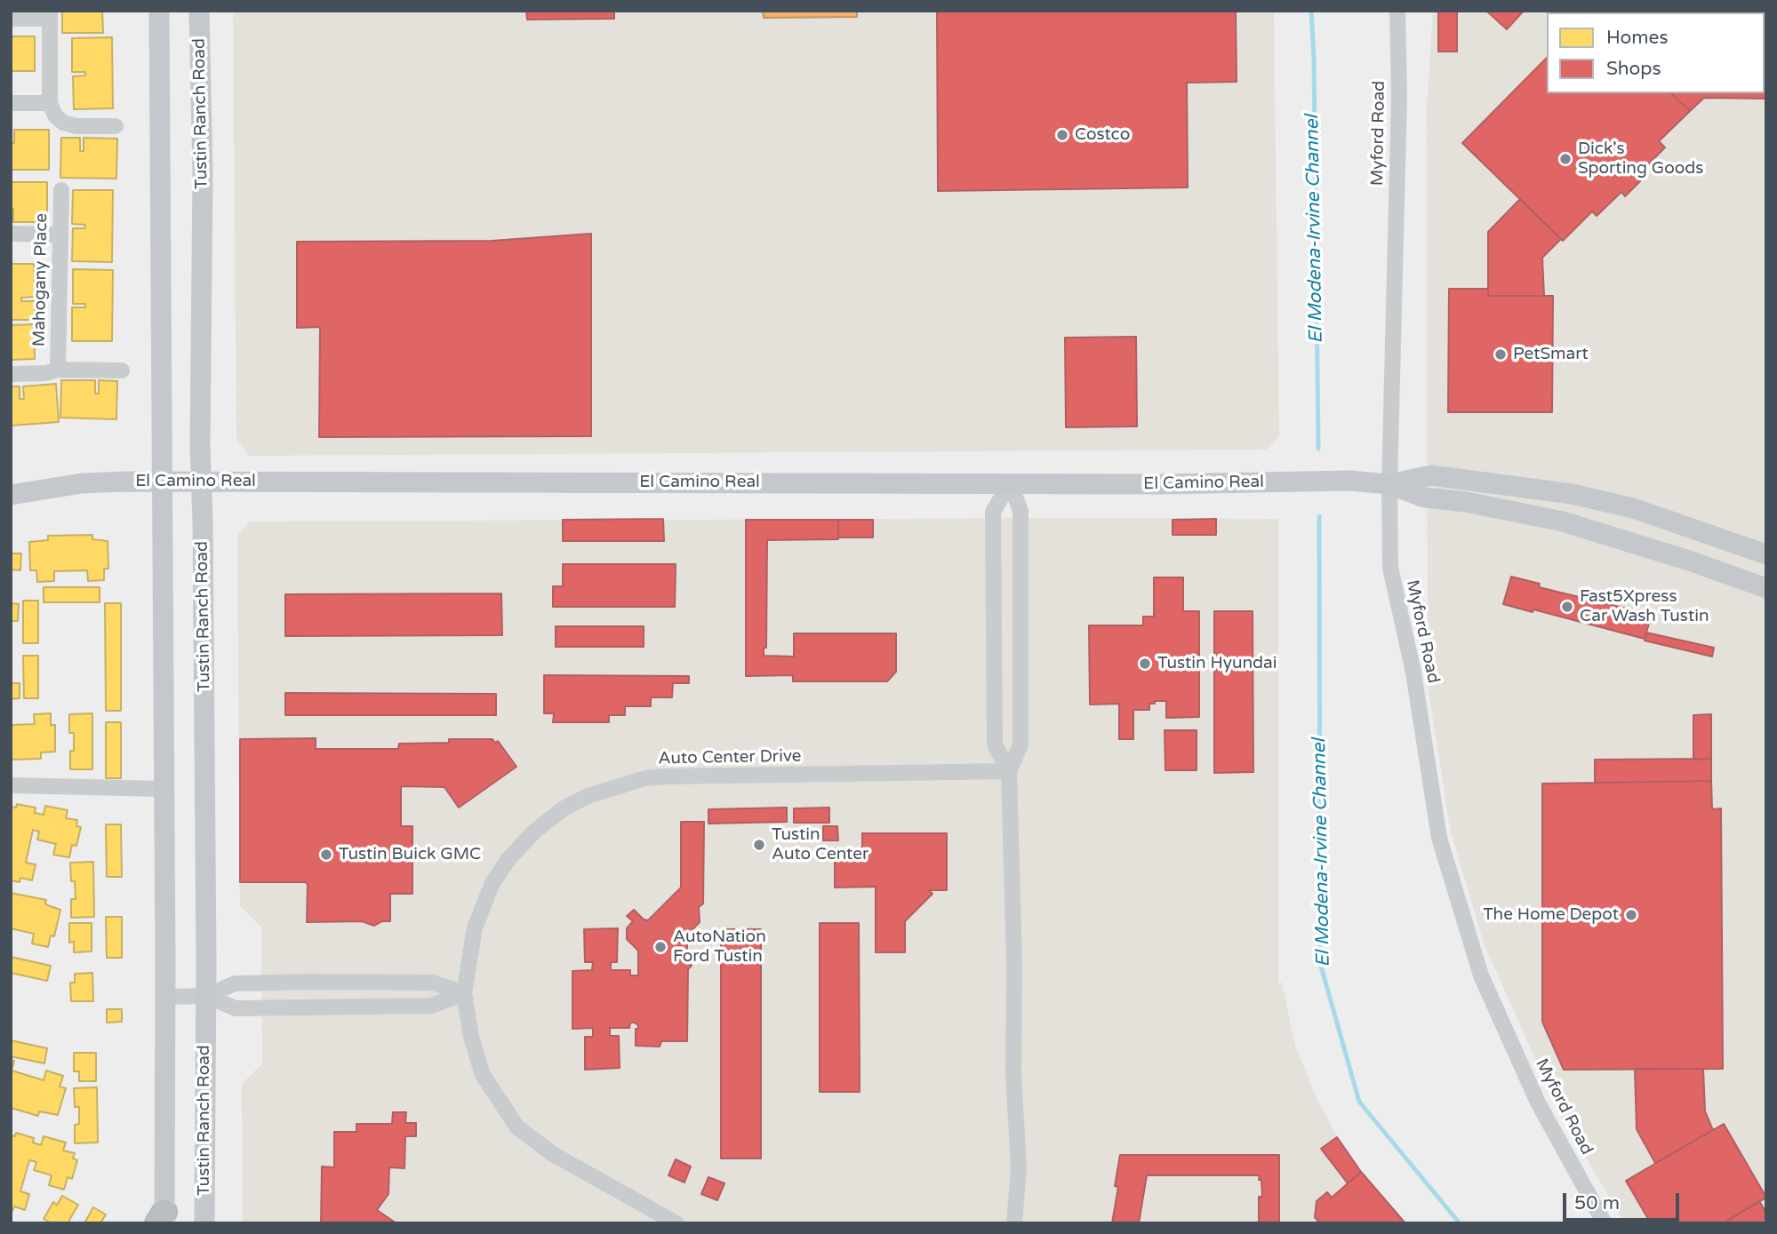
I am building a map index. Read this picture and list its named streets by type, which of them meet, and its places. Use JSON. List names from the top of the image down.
{
  "streets": {
    "main road": ["Tustin Ranch Road", "El Camino Real"],
    "street": ["Myford Road", "Mahogany Place", "Auto Center Drive"]
  },
  "crossings": [
    ["Tustin Ranch Road", "El Camino Real"],
    ["Myford Road", "El Camino Real"]
  ],
  "water": ["El Modena-Irvine Channel"],
  "places": [
    "Costco",
    "Dick's Sporting Goods",
    "PetSmart",
    "Fast5Xpress Car Wash Tustin",
    "Tustin Hyundai",
    "Tustin Auto Center",
    "Tustin Buick GMC",
    "The Home Depot",
    "AutoNation Ford Tustin"
  ],
  "legend": ["Homes", "Shops"],
  "scale_bar": "50 m"
}
